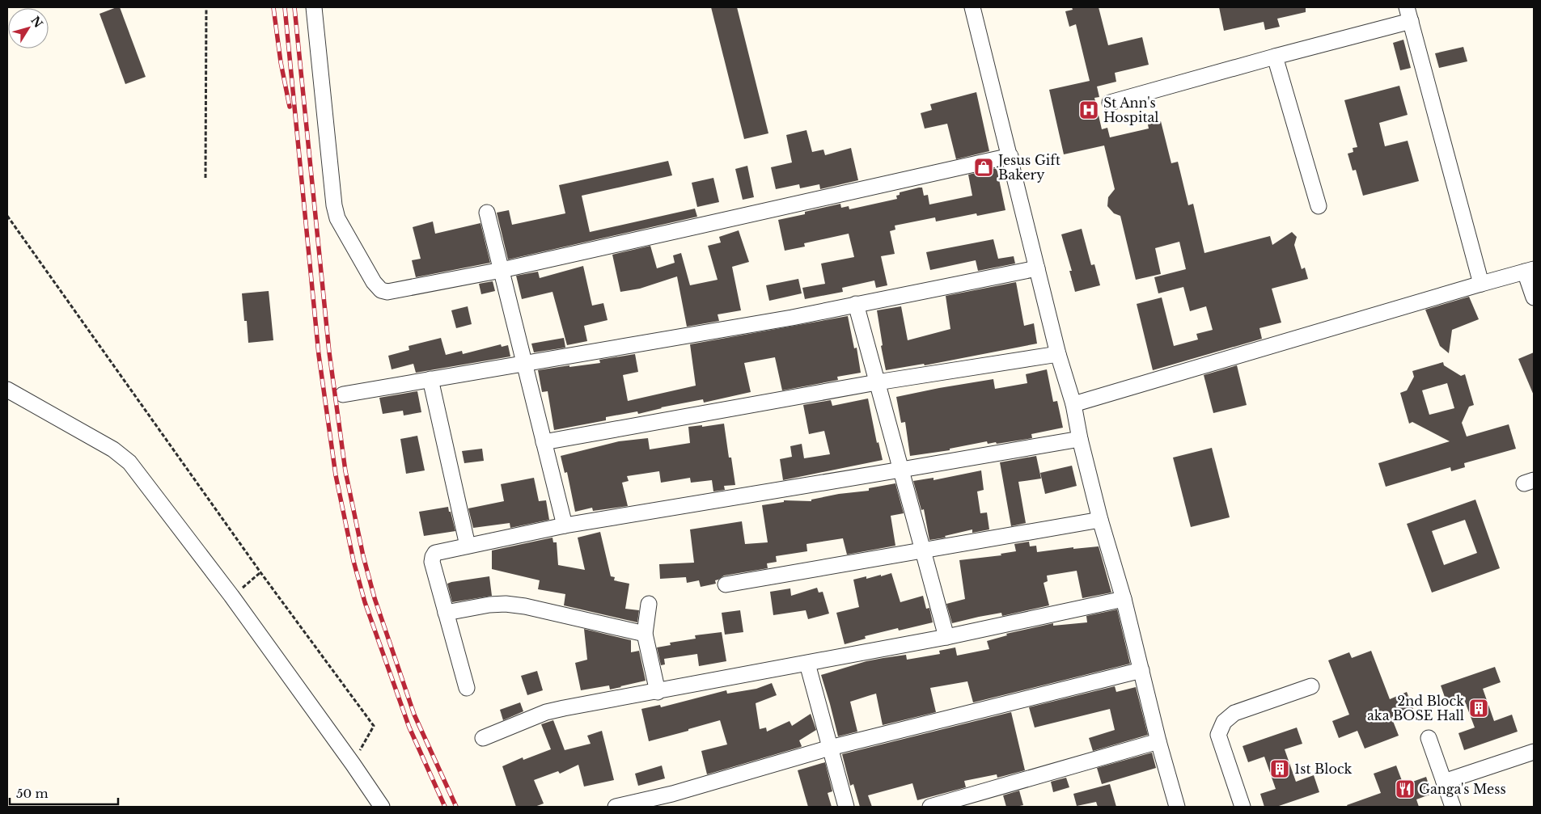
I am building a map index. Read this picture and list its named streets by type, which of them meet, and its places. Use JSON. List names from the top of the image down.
{
  "places": {
    "hospital": ["St Ann's Hospital"],
    "shop": ["Jesus Gift Bakery"],
    "building": ["2nd Block aka BOSE Hall", "1st Block"],
    "restaurant": ["Ganga's Mess"]
  },
  "scale_bar": "50 m",
  "north": "top right"
}
